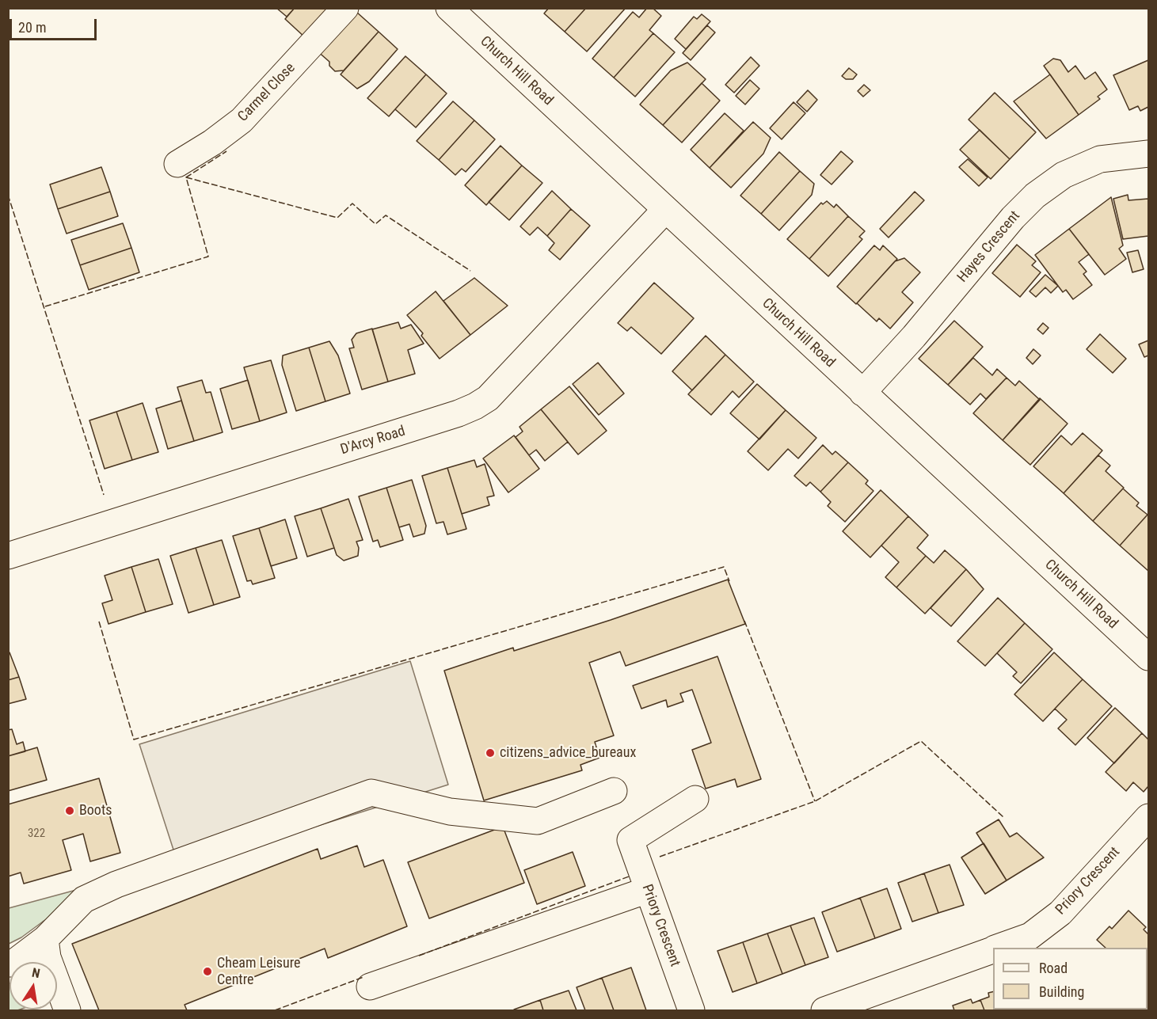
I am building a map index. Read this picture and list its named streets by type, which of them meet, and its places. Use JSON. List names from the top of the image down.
{
  "streets": {
    "street": [
      "Church Hill Road",
      "Carmel Close",
      "Hayes Crescent",
      "D'Arcy Road",
      "Priory Crescent"
    ]
  },
  "crossings": [
    ["Church Hill Road", "Hayes Crescent"],
    ["Church Hill Road", "D'Arcy Road"]
  ],
  "places": ["citizens_advice_bureaux", "Boots", "Cheam Leisure Centre"],
  "house_numbers": ["322"],
  "legend": ["Road", "Building"],
  "scale_bar": "20 m",
  "north": "top"
}
